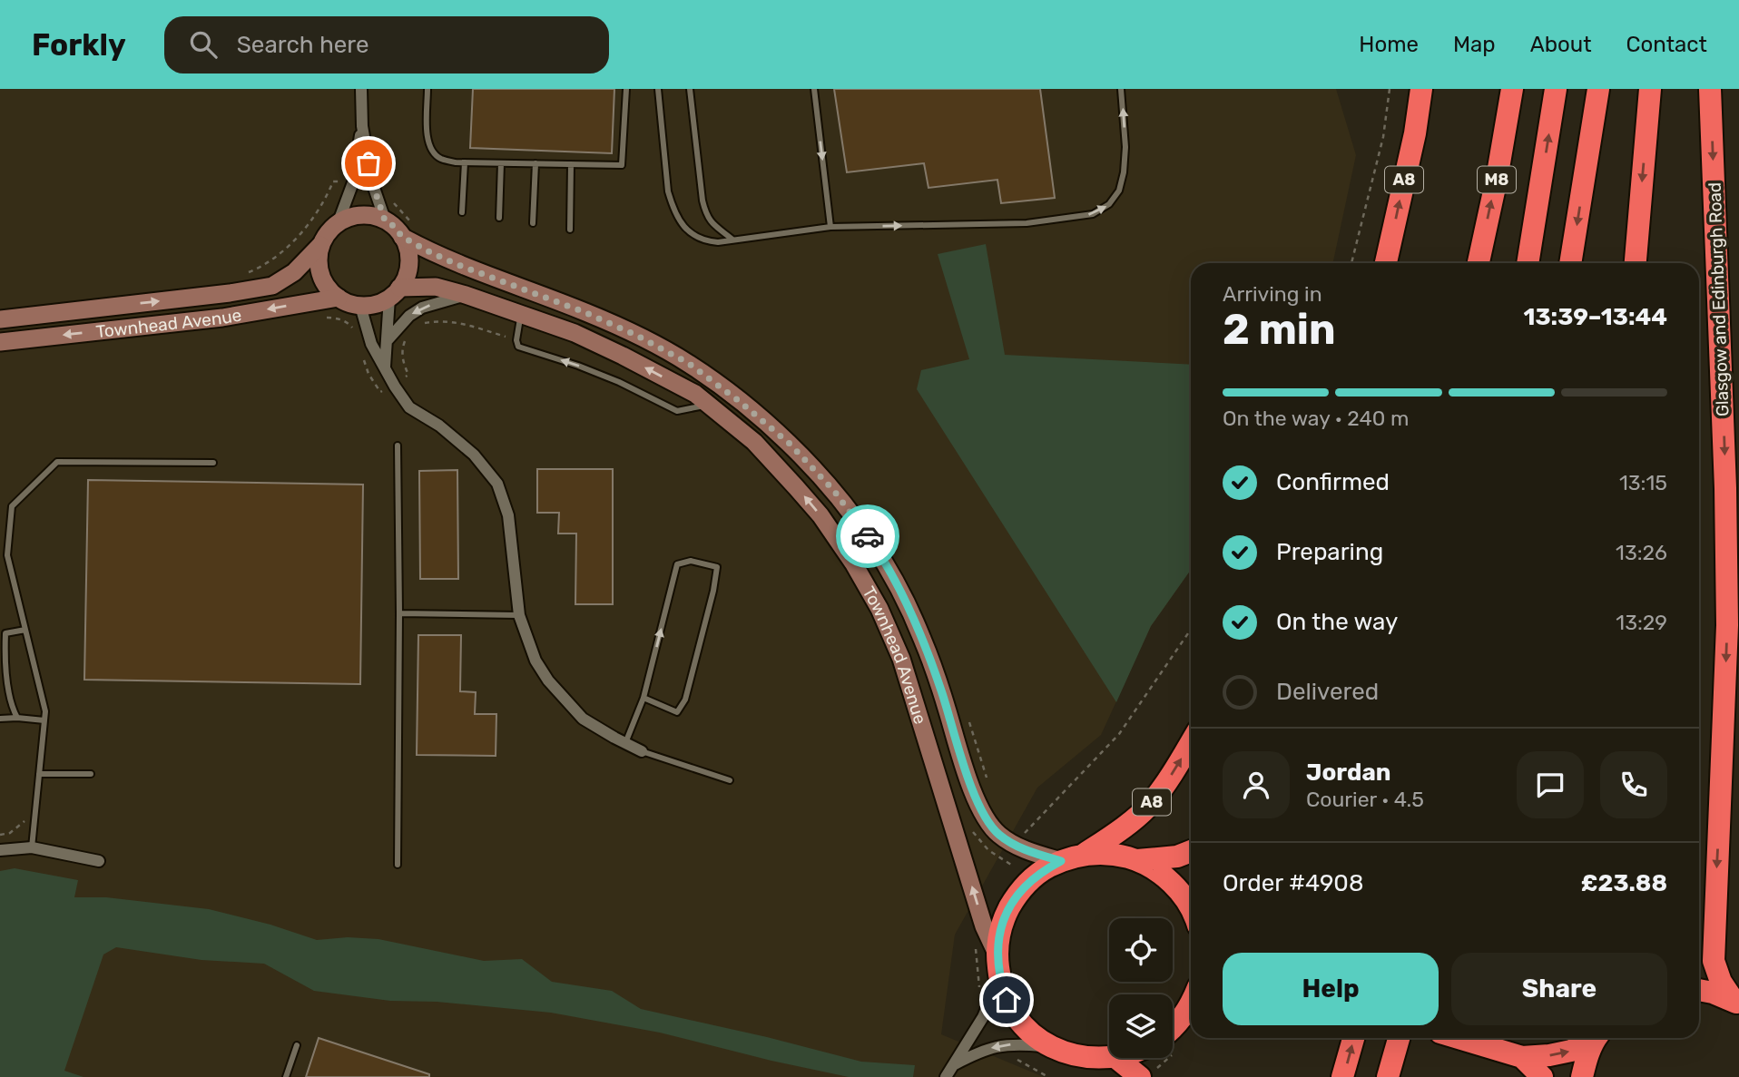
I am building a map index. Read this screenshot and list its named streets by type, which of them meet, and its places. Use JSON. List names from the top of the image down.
{
  "streets": {
    "highway": ["A8", "M8", "Glasgow and Edinburgh Road"],
    "street": ["Townhead Avenue"]
  },
  "page": {
    "header": "Forkly",
    "search": "Search here",
    "nav": [
      "Home",
      "Map",
      "About",
      "Contact"
    ],
    "heading": ["2 min", "Arriving in", "13:39–13:44"],
    "panel": [
      "Jordan",
      "Courier · 4.5",
      "Order #4908",
      "£23.88"
    ],
    "bar": "On the way · 240 m",
    "list": [
      ["Confirmed", "13:15"],
      ["Preparing", "13:26"],
      ["On the way", "13:29"],
      "Delivered"
    ],
    "buttons": ["Help", "Share"]
  }
}
